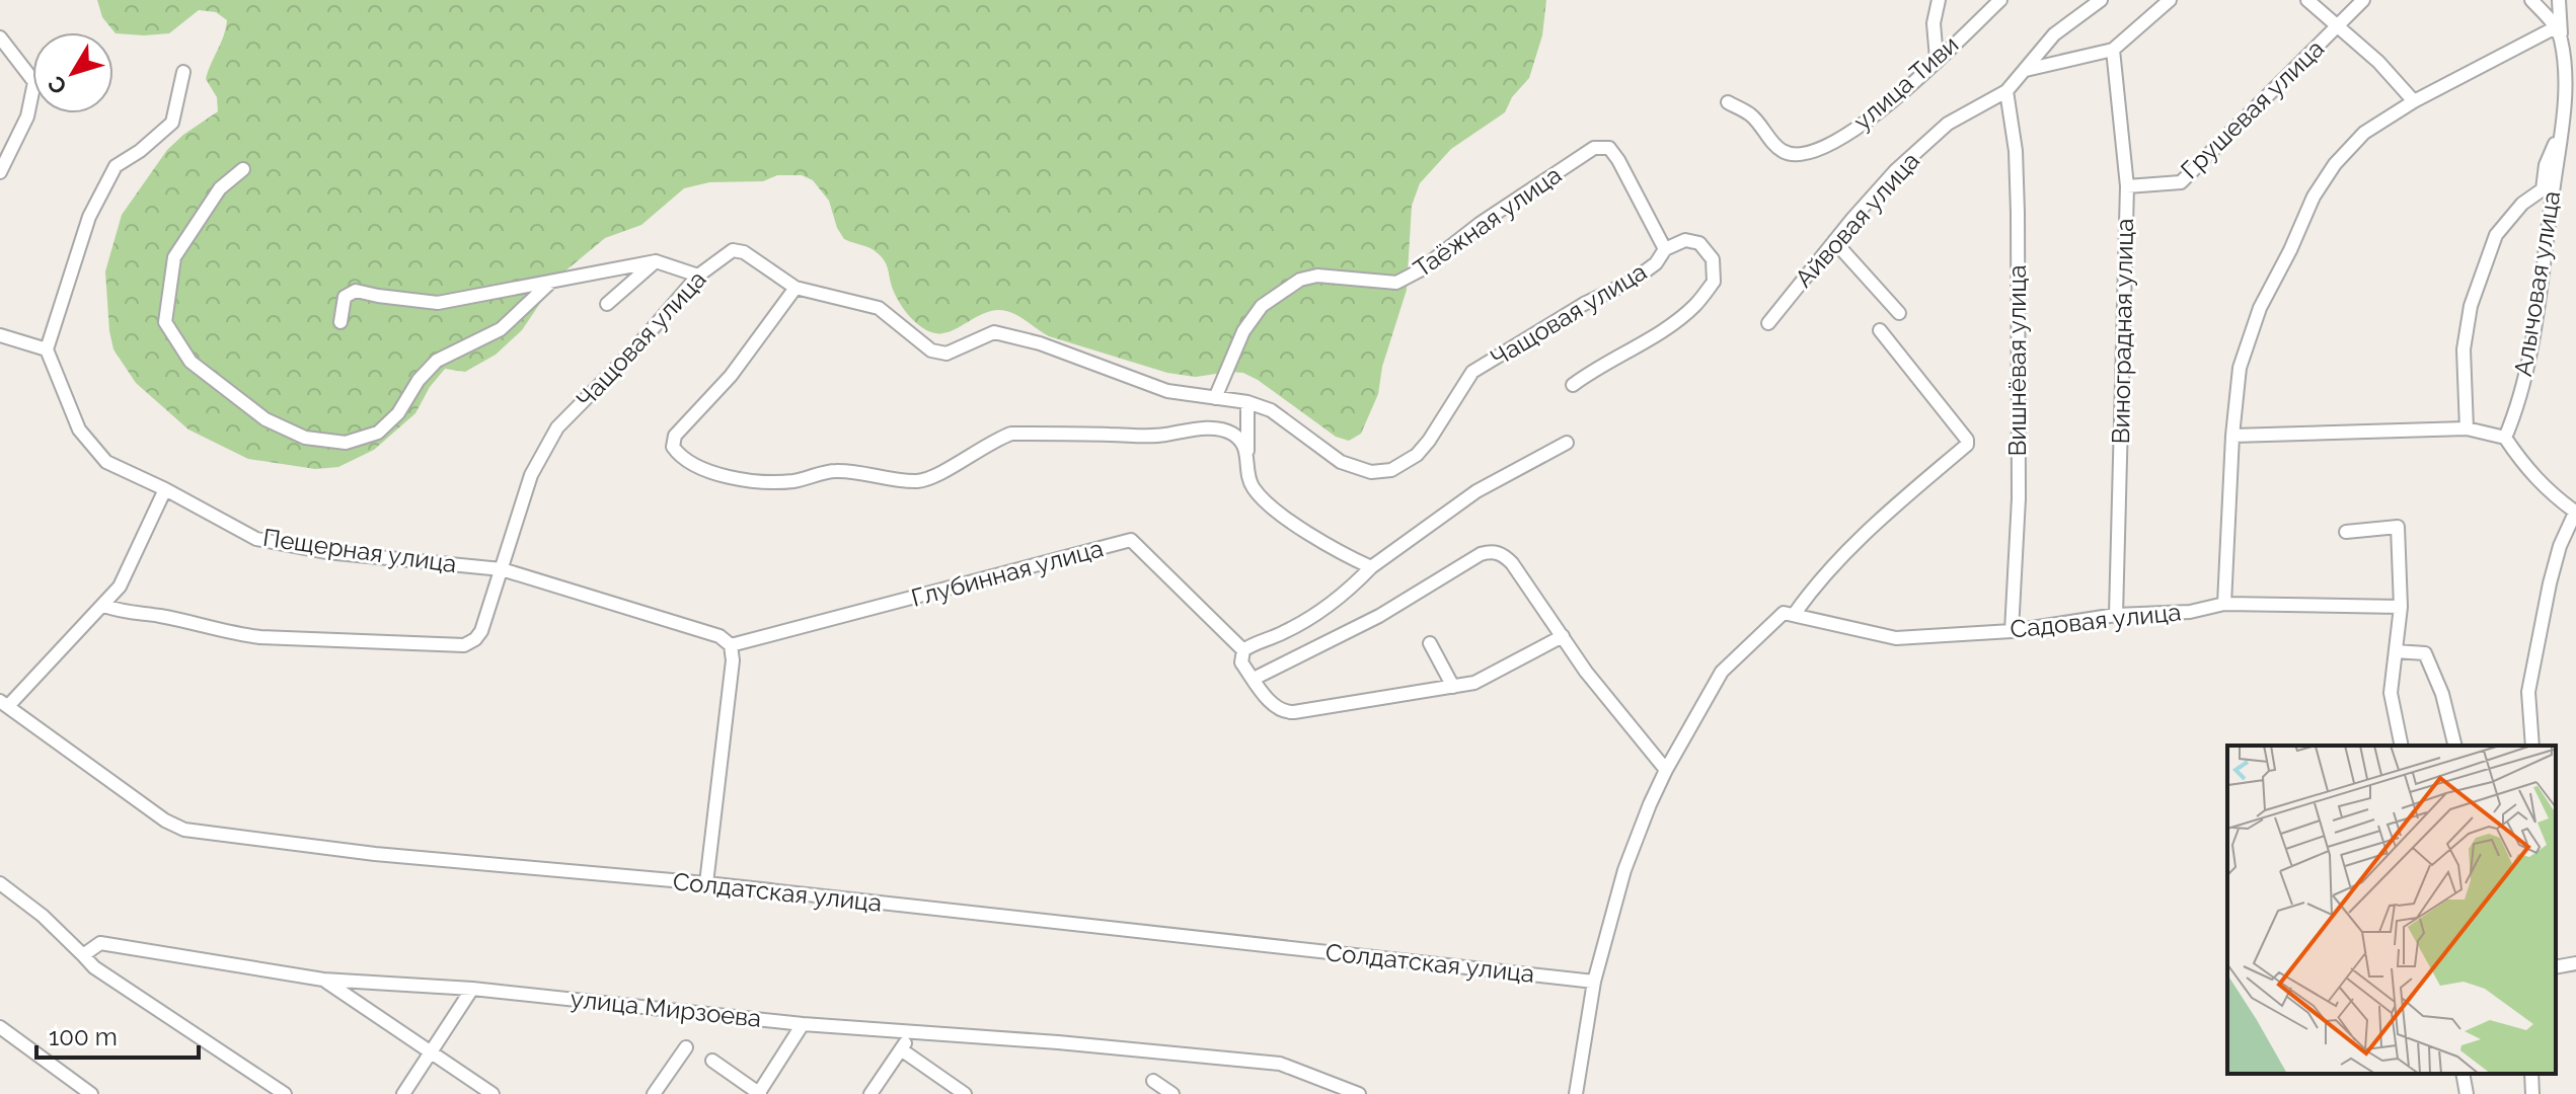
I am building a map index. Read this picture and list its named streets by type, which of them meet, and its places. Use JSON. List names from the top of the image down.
{
  "streets": {
    "street": [
      "улица Тиви",
      "Грушевая улица",
      "Айвовая улица",
      "Таёжная улица",
      "Алычовая улица",
      "Чащовая улица",
      "Виноградная улица",
      "Вишнёвая улица",
      "Пещерная улица",
      "Глубинная улица",
      "Садовая улица",
      "Солдатская улица",
      "улица Мирзоева"
    ]
  },
  "crossings": [
    ["Грушевая улица", "Виноградная улица"],
    ["Айвовая улица", "Вишнёвая улица"],
    ["Таёжная улица", "Чащовая улица"],
    ["Чащовая улица", "Пещерная улица"],
    ["Виноградная улица", "Садовая улица"],
    ["Вишнёвая улица", "Садовая улица"],
    ["Пещерная улица", "Глубинная улица"]
  ],
  "scale_bar": "100 m",
  "north": "bottom left"
}
